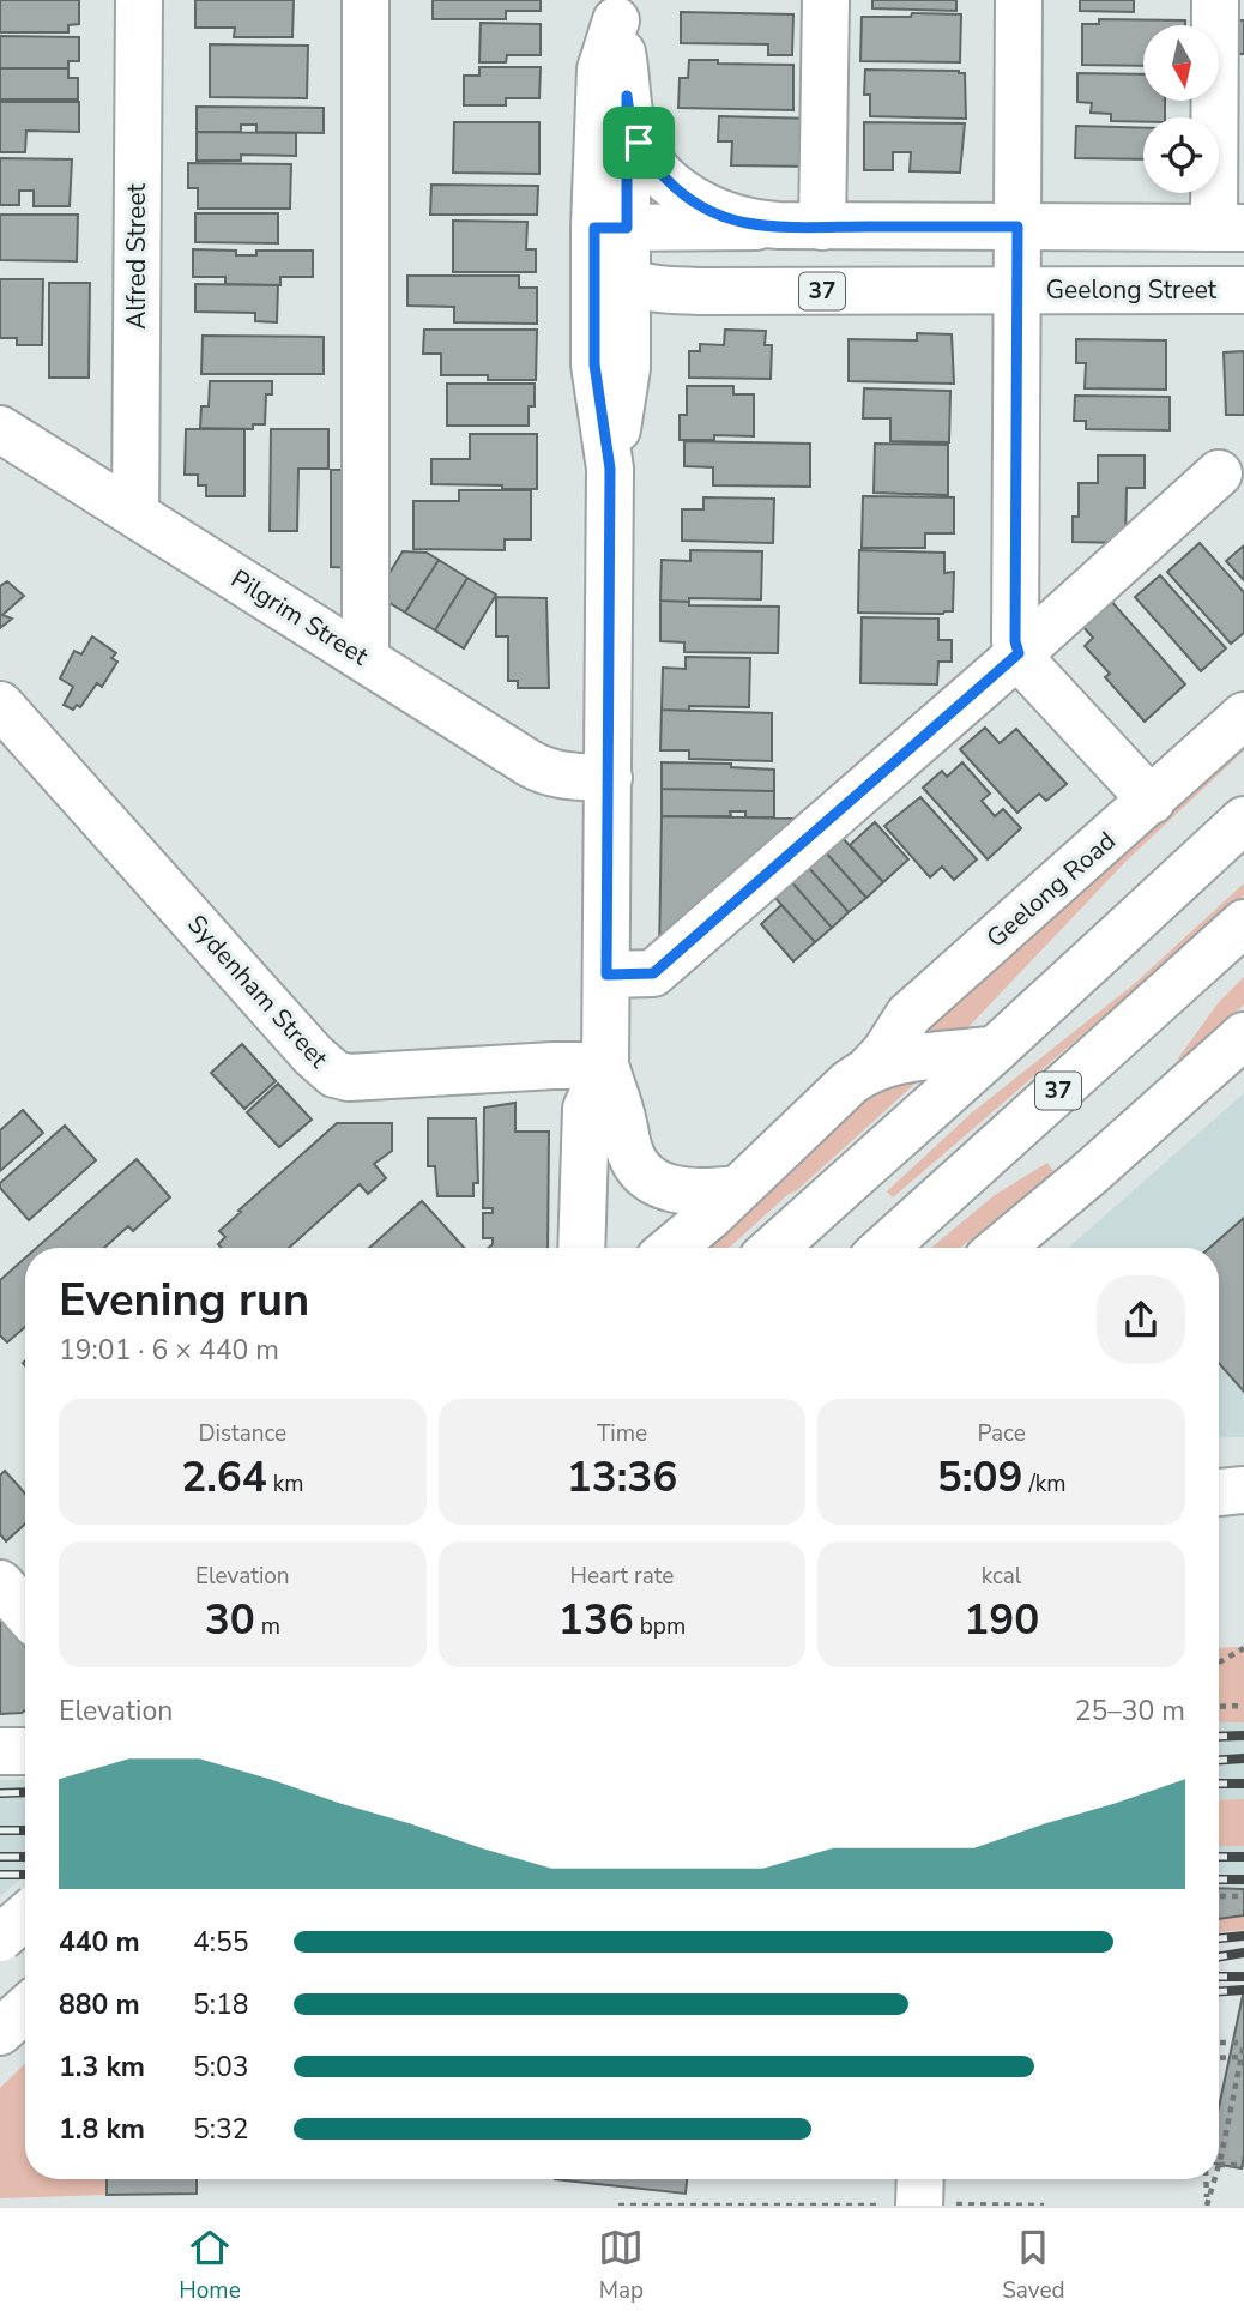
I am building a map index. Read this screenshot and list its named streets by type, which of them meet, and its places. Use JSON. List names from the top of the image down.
{
  "streets": {
    "main road": [
      "Alfred Street",
      "Geelong Street",
      "37",
      "Pilgrim Street",
      "Geelong Road",
      "Sydenham Street"
    ]
  },
  "crossings": [
    ["Alfred Street", "Pilgrim Street"]
  ],
  "north": "bottom",
  "page": {
    "heading": ["Evening run", "19:01 · 6 × 440 m"],
    "stats": [
      ["Distance", "2.64 km"],
      ["Time", "13:36"],
      ["Pace", "5:09 /km"],
      ["Elevation", "30 m"],
      ["Heart rate", "136 bpm"],
      ["kcal", "190"]
    ],
    "chart": ["Elevation", "25–30 m"],
    "list": [
      {
        "name": "440 m",
        "note": "4:55"
      },
      {
        "name": "880 m",
        "note": "5:18"
      },
      {
        "name": "1.3 km",
        "note": "5:03"
      },
      {
        "name": "1.8 km",
        "note": "5:32"
      }
    ],
    "tabs": ["Home", "Map", "Saved"]
  }
}
